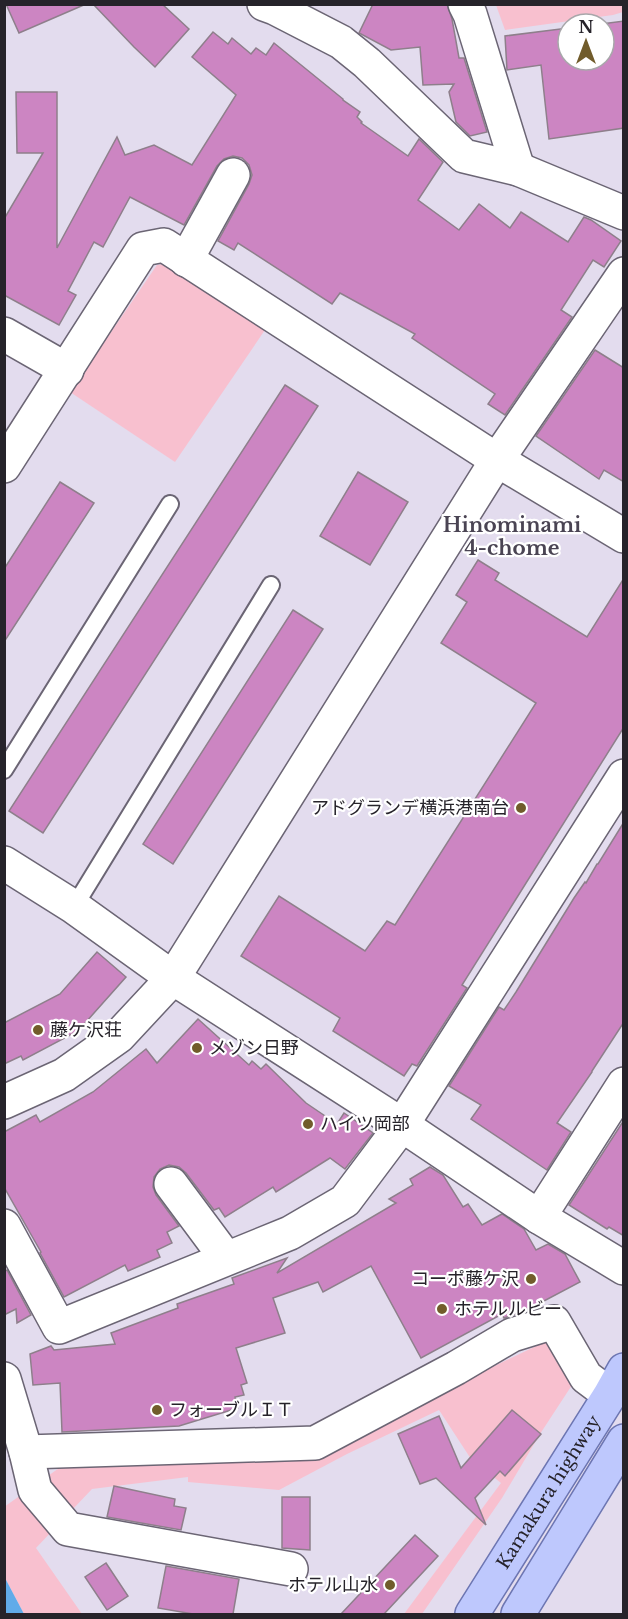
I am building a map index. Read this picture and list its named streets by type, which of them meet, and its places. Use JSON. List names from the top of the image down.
{
  "streets": {
    "main road": ["Kamakura highway"]
  },
  "districts": ["Hinominami 4-chome"],
  "places": [
    "アドグランデ横浜港南台",
    "藤ケ沢荘",
    "メゾン日野",
    "ハイツ岡部",
    "コーポ藤ケ沢",
    "ホテルルビー",
    "フォーブルＩＴ",
    "ホテル山水"
  ],
  "north": "top"
}
